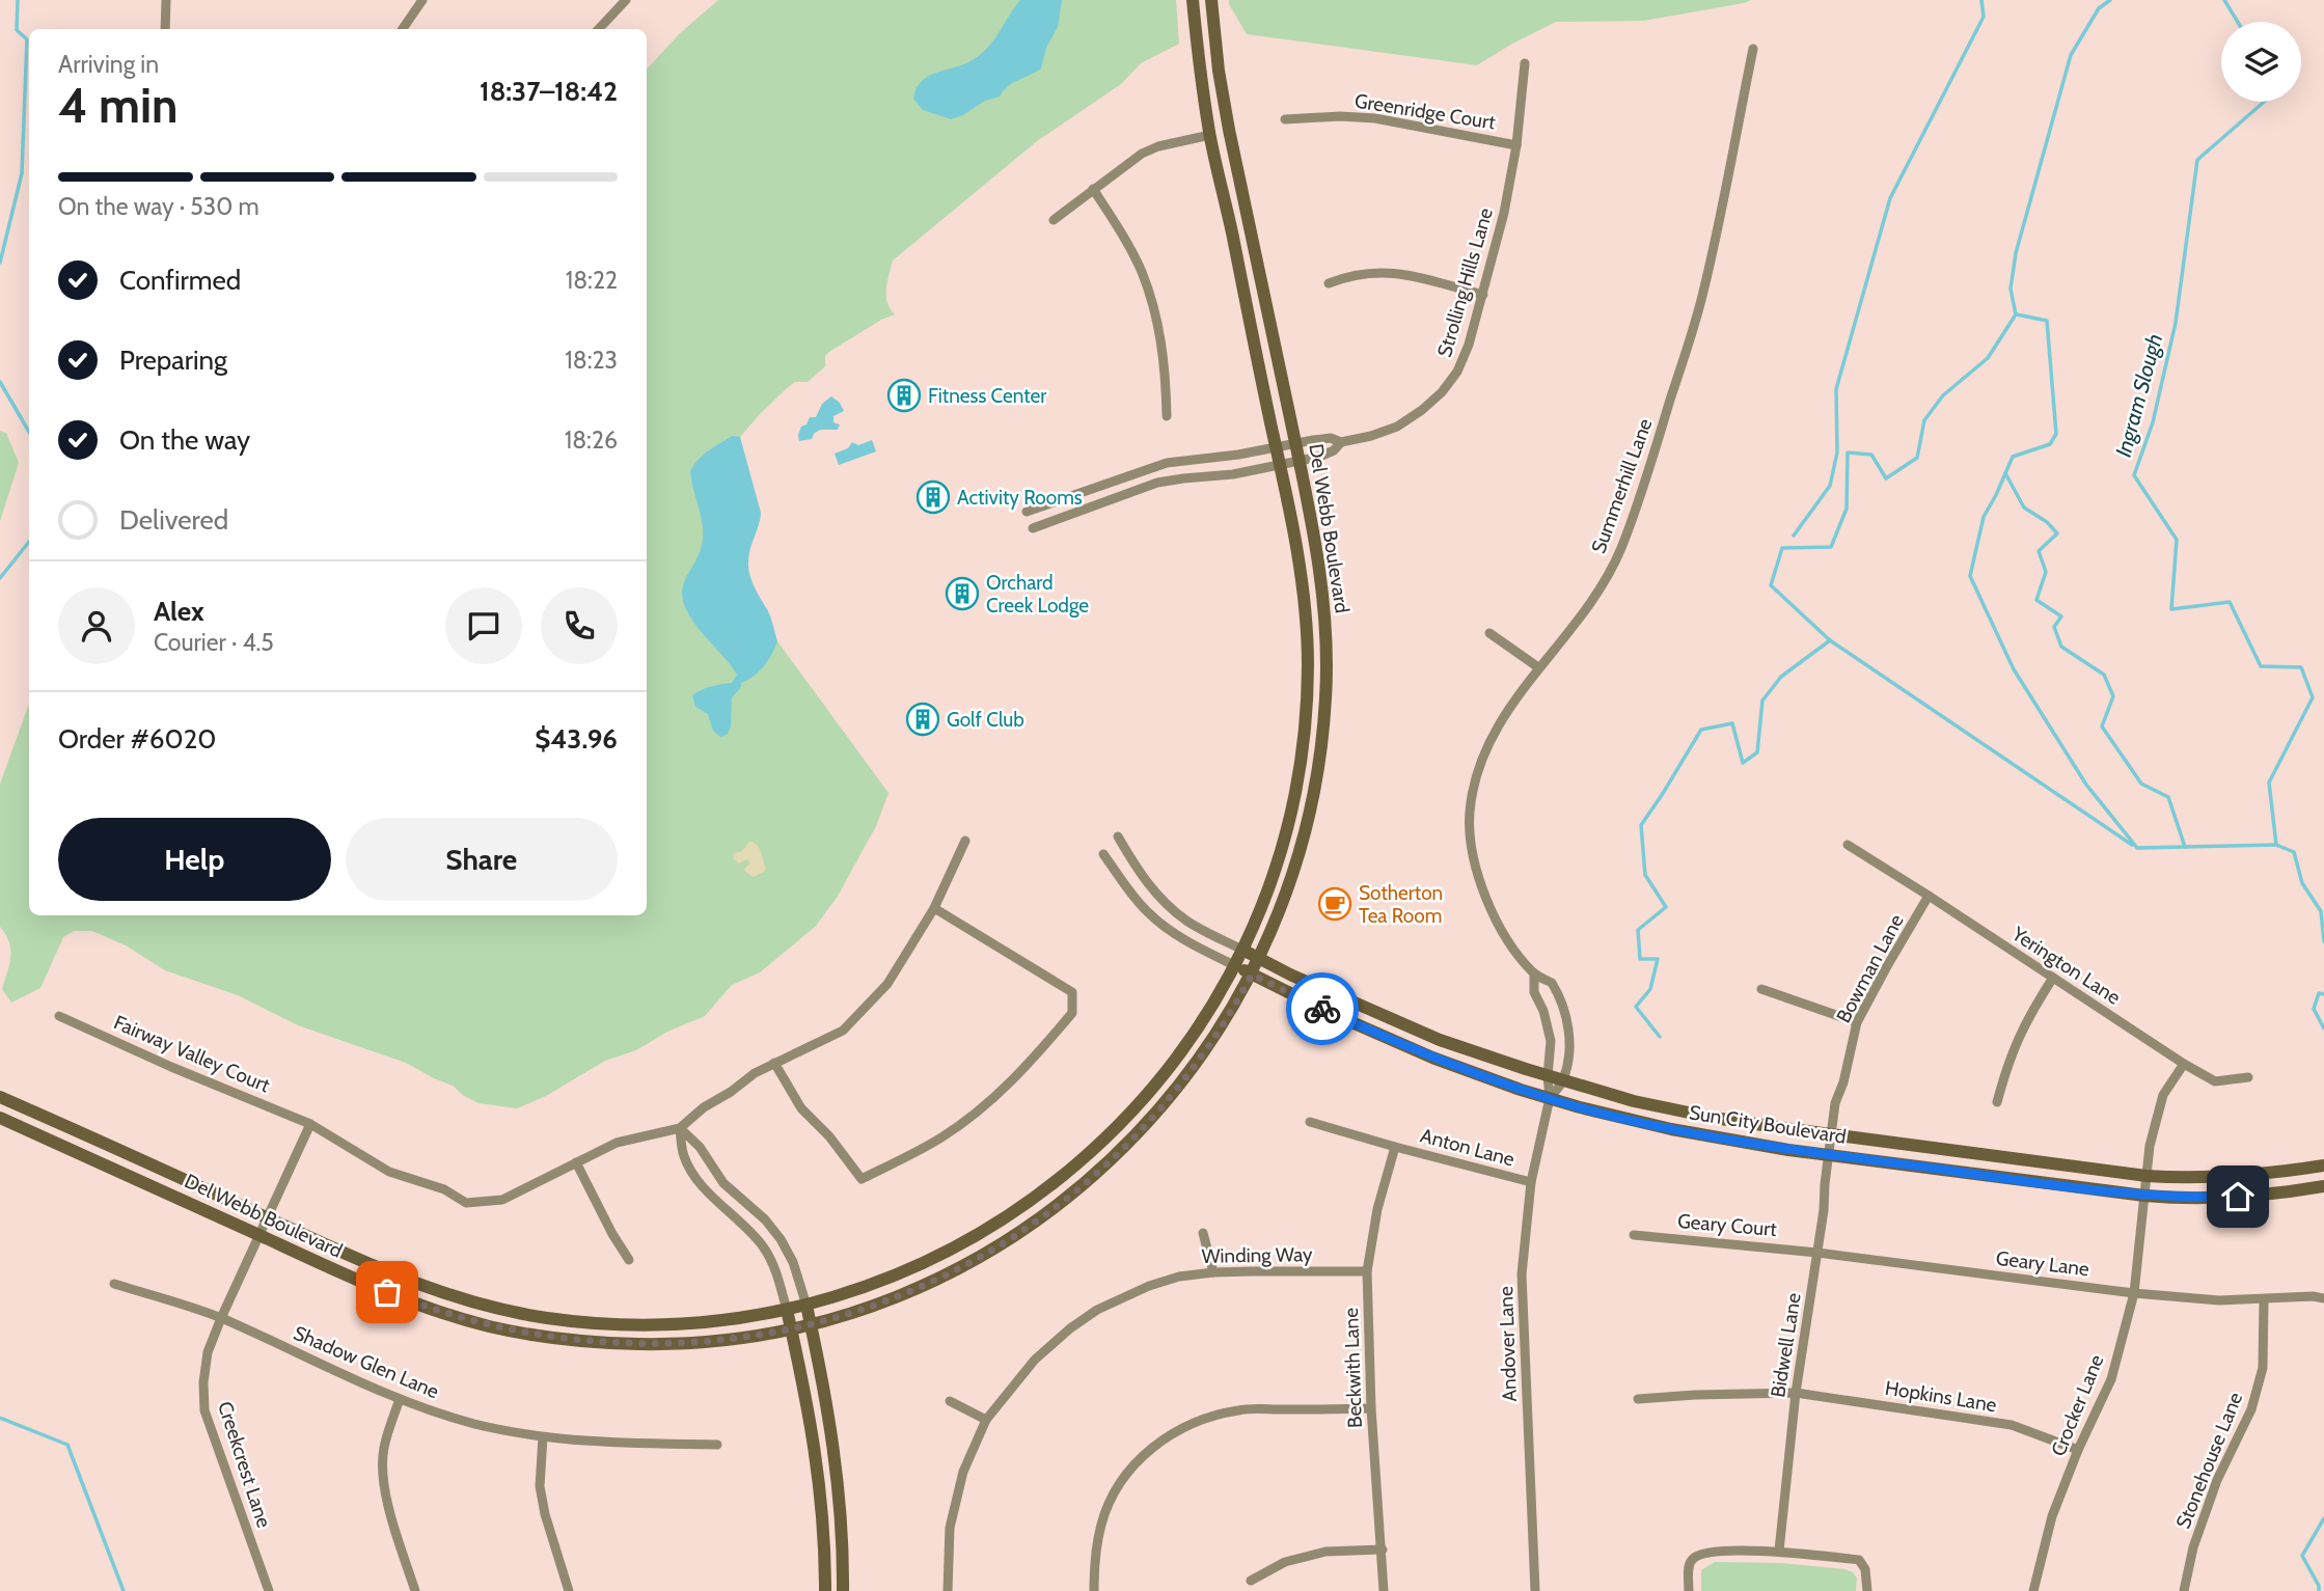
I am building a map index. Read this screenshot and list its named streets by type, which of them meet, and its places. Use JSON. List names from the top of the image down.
{
  "streets": {
    "street": [
      "Greenridge Court",
      "Strolling Hills Lane",
      "Summerhill Lane",
      "Del Webb Boulevard",
      "Yerington Lane",
      "Bowman Lane",
      "Fairway Valley Court",
      "Sun City Boulevard",
      "Anton Lane",
      "Geary Court",
      "Winding Way",
      "Geary Lane",
      "Andover Lane",
      "Bidwell Lane",
      "Shadow Glen Lane",
      "Beckwith Lane",
      "Hopkins Lane",
      "Crocker Lane",
      "Stonehouse Lane",
      "Creekcrest Lane"
    ]
  },
  "crossings": [
    ["Greenridge Court", "Strolling Hills Lane"],
    ["Strolling Hills Lane", "Del Webb Boulevard"],
    ["Summerhill Lane", "Sun City Boulevard"],
    ["Summerhill Lane", "Andover Lane"],
    ["Del Webb Boulevard", "Sun City Boulevard"],
    ["Del Webb Boulevard", "Creekcrest Lane"],
    ["Yerington Lane", "Bowman Lane"],
    ["Yerington Lane", "Crocker Lane"],
    ["Bowman Lane", "Sun City Boulevard"],
    ["Bowman Lane", "Bidwell Lane"],
    ["Fairway Valley Court", "Creekcrest Lane"],
    ["Sun City Boulevard", "Andover Lane"],
    ["Sun City Boulevard", "Bidwell Lane"],
    ["Sun City Boulevard", "Crocker Lane"],
    ["Anton Lane", "Andover Lane"],
    ["Anton Lane", "Beckwith Lane"],
    ["Geary Court", "Geary Lane"],
    ["Geary Court", "Bidwell Lane"],
    ["Winding Way", "Beckwith Lane"],
    ["Geary Lane", "Bidwell Lane"],
    ["Geary Lane", "Crocker Lane"],
    ["Geary Lane", "Stonehouse Lane"],
    ["Bidwell Lane", "Hopkins Lane"],
    ["Shadow Glen Lane", "Creekcrest Lane"],
    ["Hopkins Lane", "Crocker Lane"]
  ],
  "water": ["Ingram Slough"],
  "places": {
    "building": [
      "Fitness Center",
      "Activity Rooms",
      "Orchard Creek Lodge",
      "Golf Club"
    ],
    "cafe": ["Sotherton Tea Room"]
  },
  "page": {
    "heading": ["4 min", "Arriving in", "18:37–18:42"],
    "panel": [
      "Alex",
      "Courier · 4.5",
      "Order #6020",
      "$43.96"
    ],
    "bar": "On the way · 530 m",
    "list": [
      ["Confirmed", "18:22"],
      ["Preparing", "18:23"],
      ["On the way", "18:26"],
      "Delivered"
    ],
    "buttons": ["Help", "Share"]
  }
}
